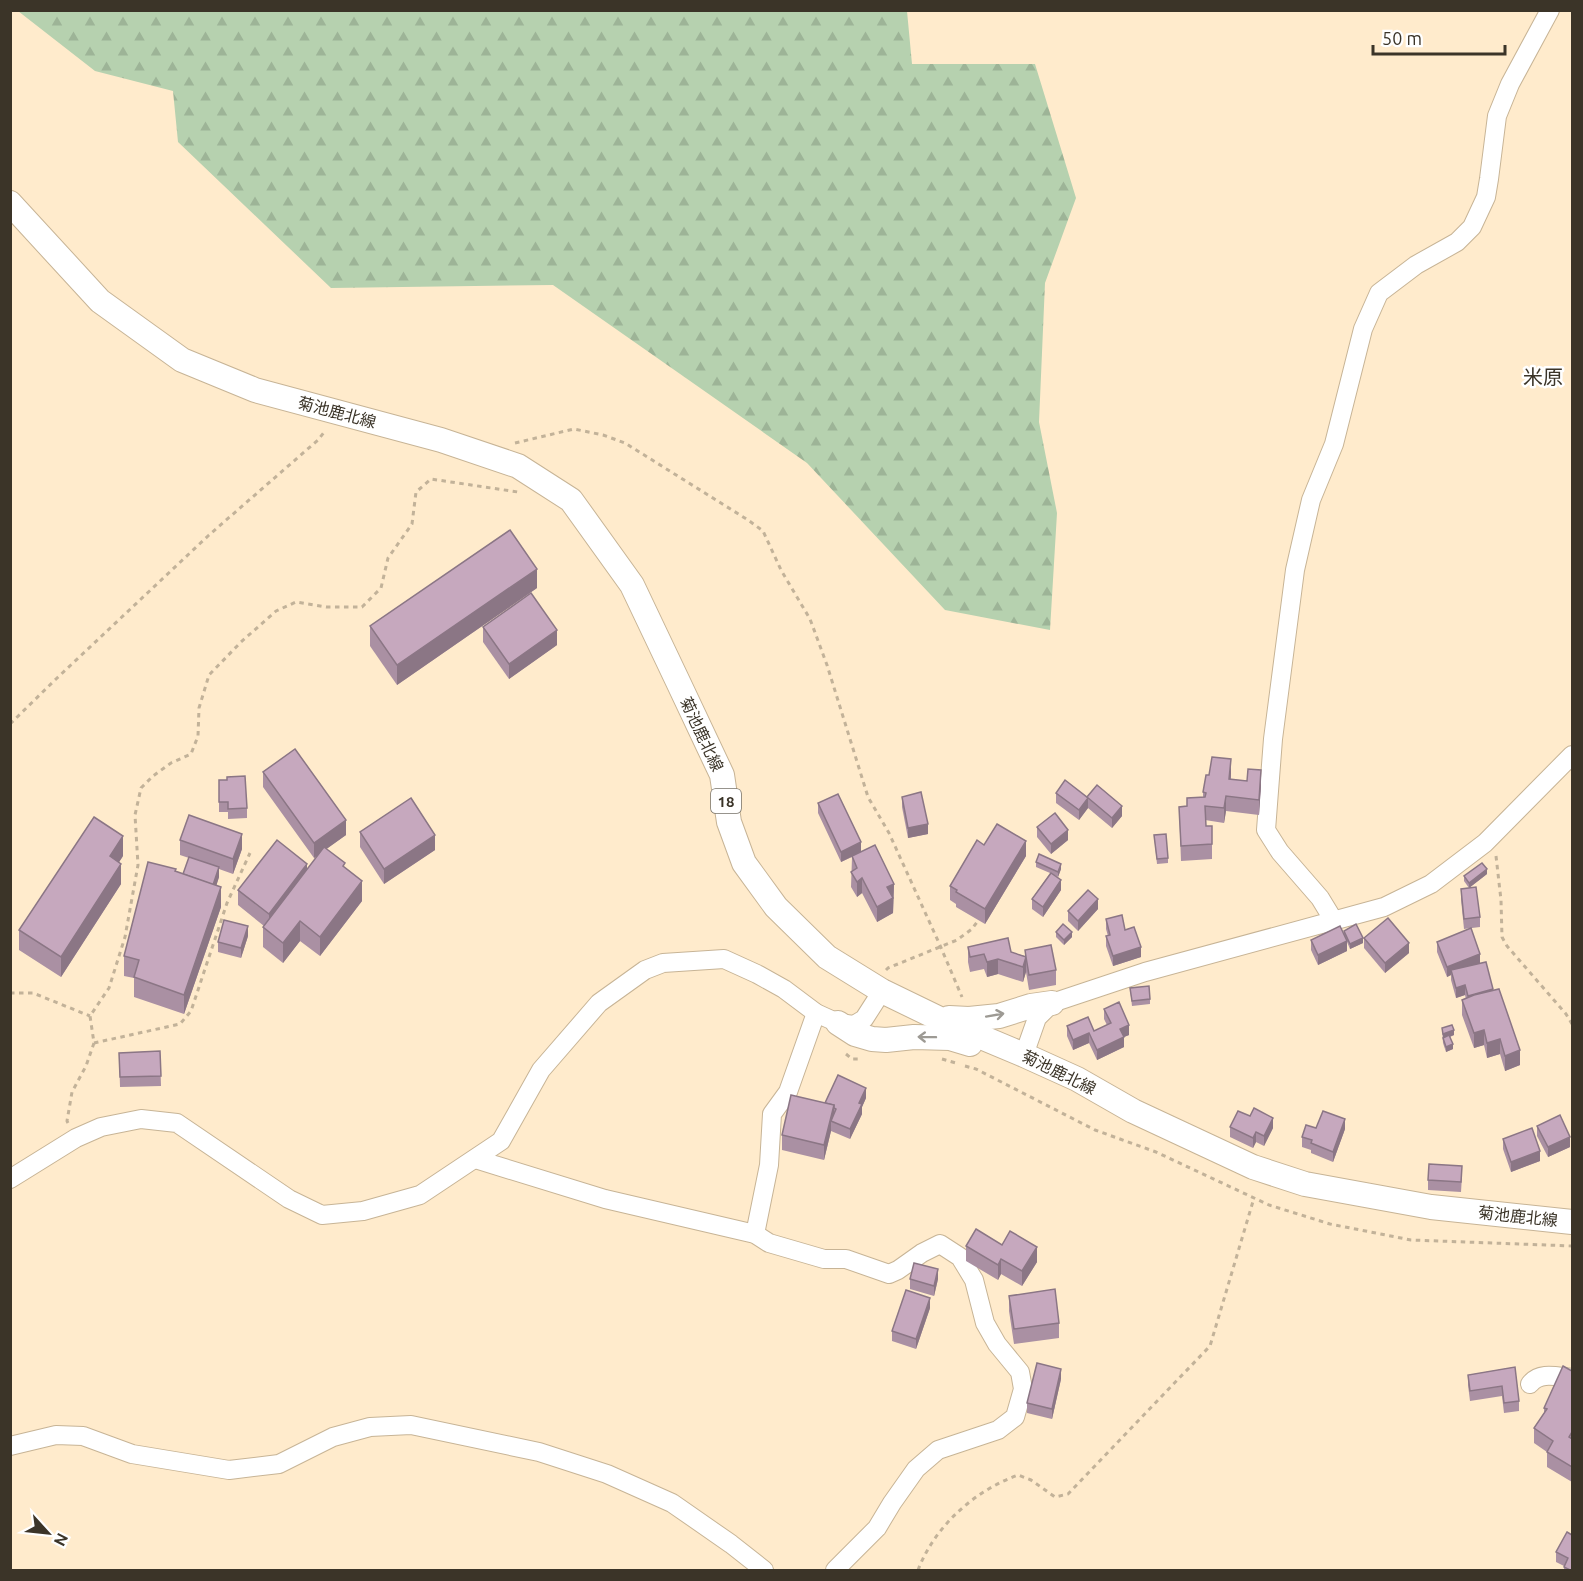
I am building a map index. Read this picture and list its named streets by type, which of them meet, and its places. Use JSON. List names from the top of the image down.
{
  "streets": {
    "main road": ["菊池鹿北線", "18"]
  },
  "districts": ["米原"],
  "scale_bar": "50 m",
  "north": "bottom right"
}
